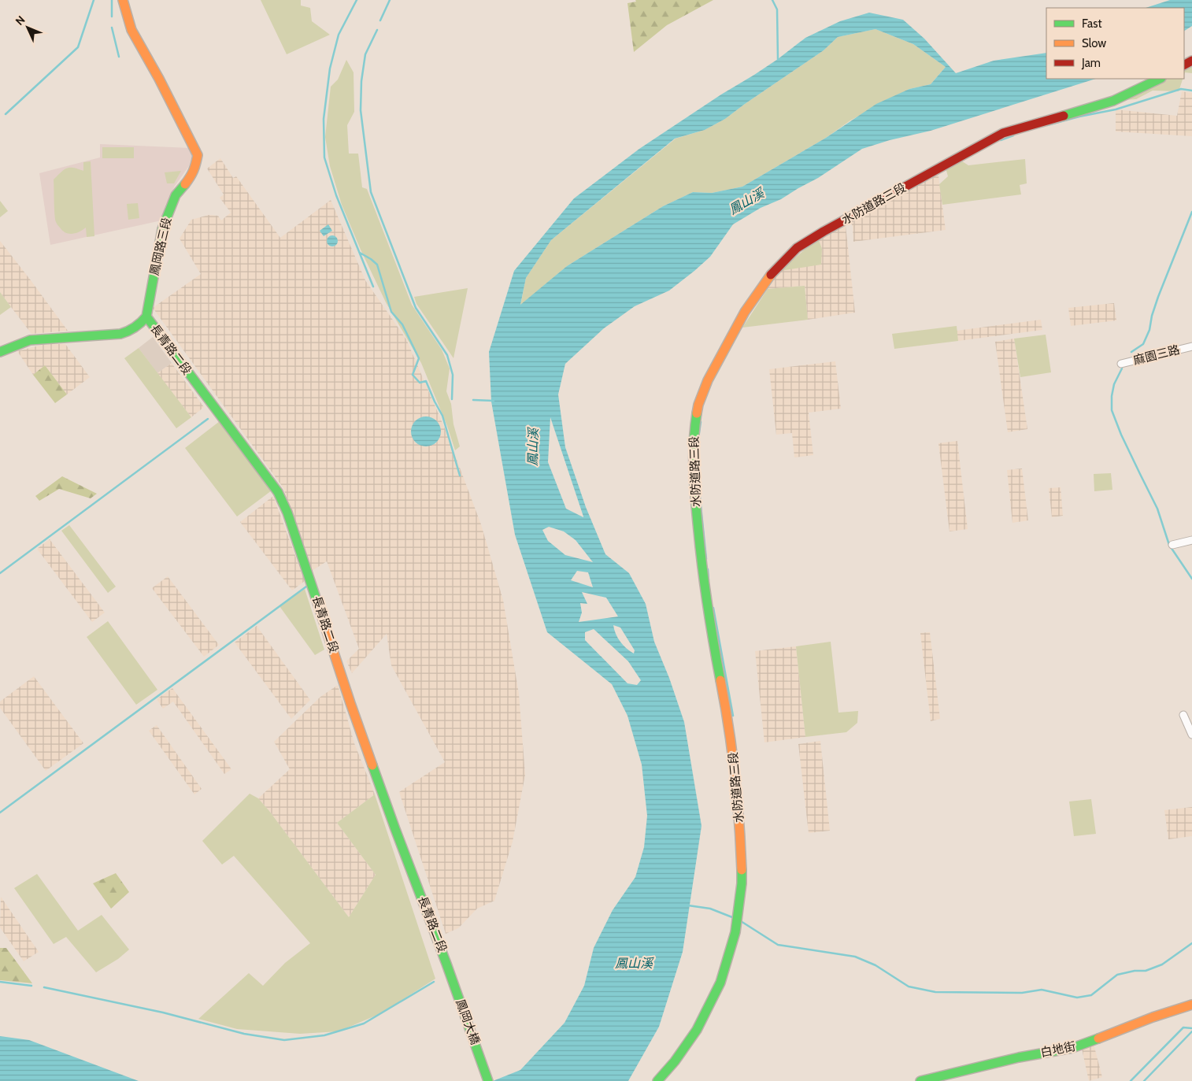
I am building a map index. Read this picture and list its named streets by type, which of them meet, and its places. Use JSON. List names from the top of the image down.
{
  "streets": {
    "street": [
      "水防道路三段",
      "鳳岡路三段",
      "長青路二段",
      "麻園三路",
      "鳳岡大橋",
      "白地街"
    ]
  },
  "crossings": [
    ["鳳岡路三段", "長青路二段"],
    ["長青路二段", "鳳岡大橋"]
  ],
  "water": ["鳳山溪"],
  "legend": ["Fast", "Slow", "Jam"],
  "north": "top left"
}
